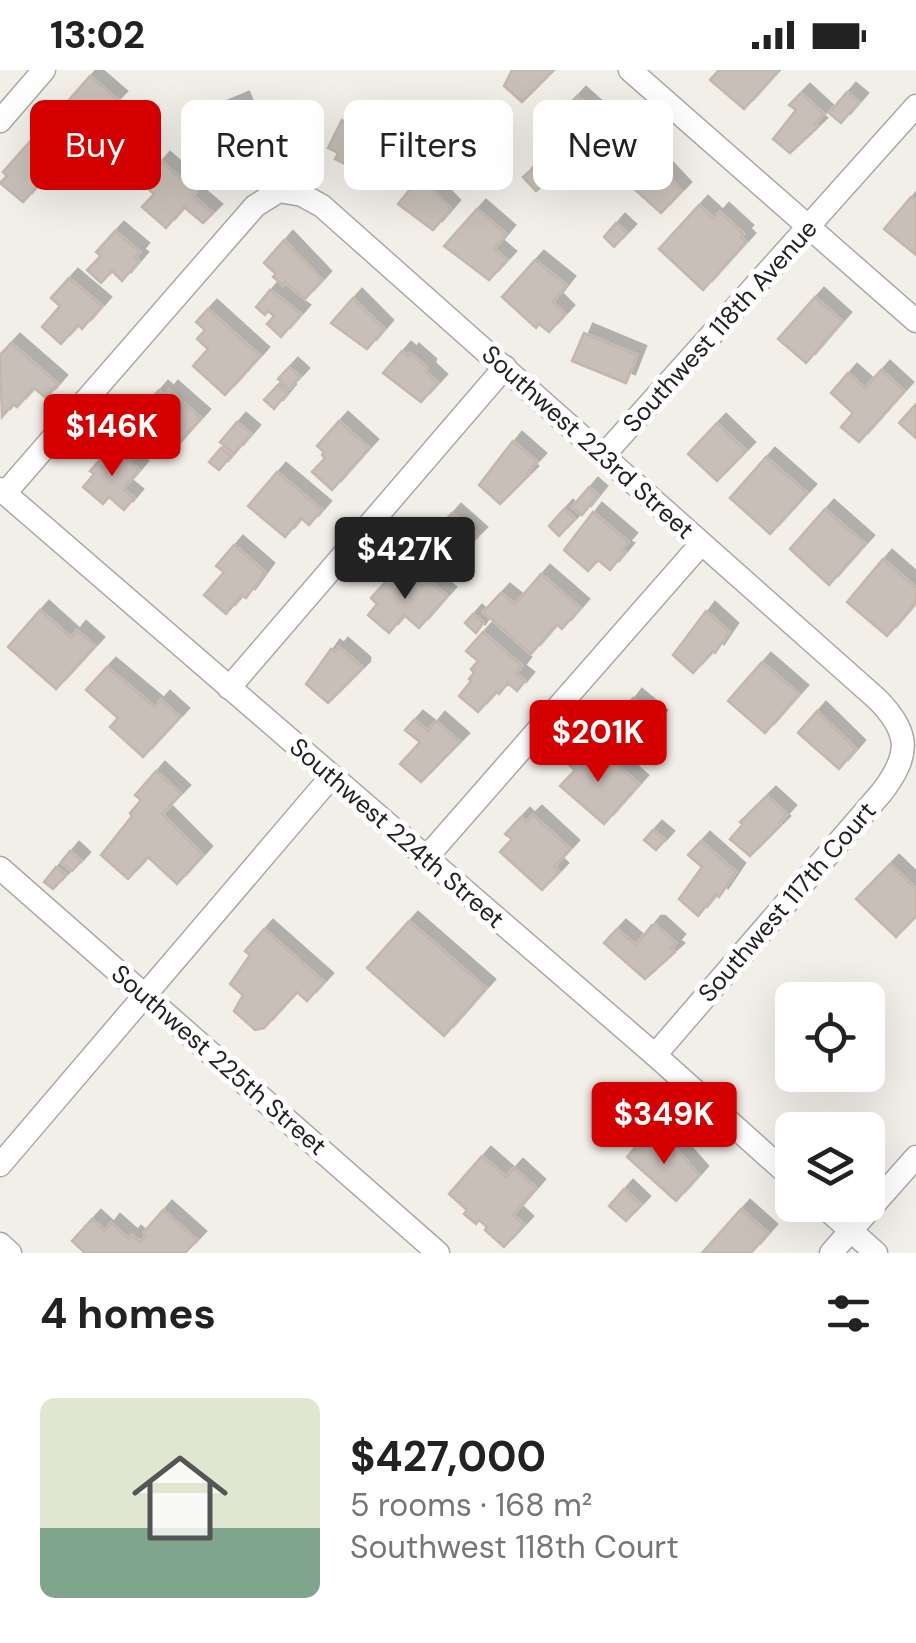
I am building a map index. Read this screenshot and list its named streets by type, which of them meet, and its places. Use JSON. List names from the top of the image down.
{
  "streets": {
    "street": [
      "Southwest 118th Avenue",
      "Southwest 223rd Street",
      "Southwest 224th Street",
      "Southwest 117th Court",
      "Southwest 225th Street"
    ]
  },
  "crossings": [
    ["Southwest 118th Avenue", "Southwest 223rd Street"],
    ["Southwest 223rd Street", "Southwest 224th Street"],
    ["Southwest 223rd Street", "Southwest 117th Court"],
    ["Southwest 224th Street", "Southwest 117th Court"]
  ],
  "page": {
    "status": "13:02",
    "chip": [
      "Buy",
      "Rent",
      "Filters",
      "New"
    ],
    "price": [
      "$146K",
      "$427K",
      "$201K",
      "$349K"
    ],
    "heading": "4 homes",
    "list": [
      {
        "name": "$427,000",
        "note": "5 rooms · 168 m² · Southwest 118th Court"
      }
    ]
  }
}
